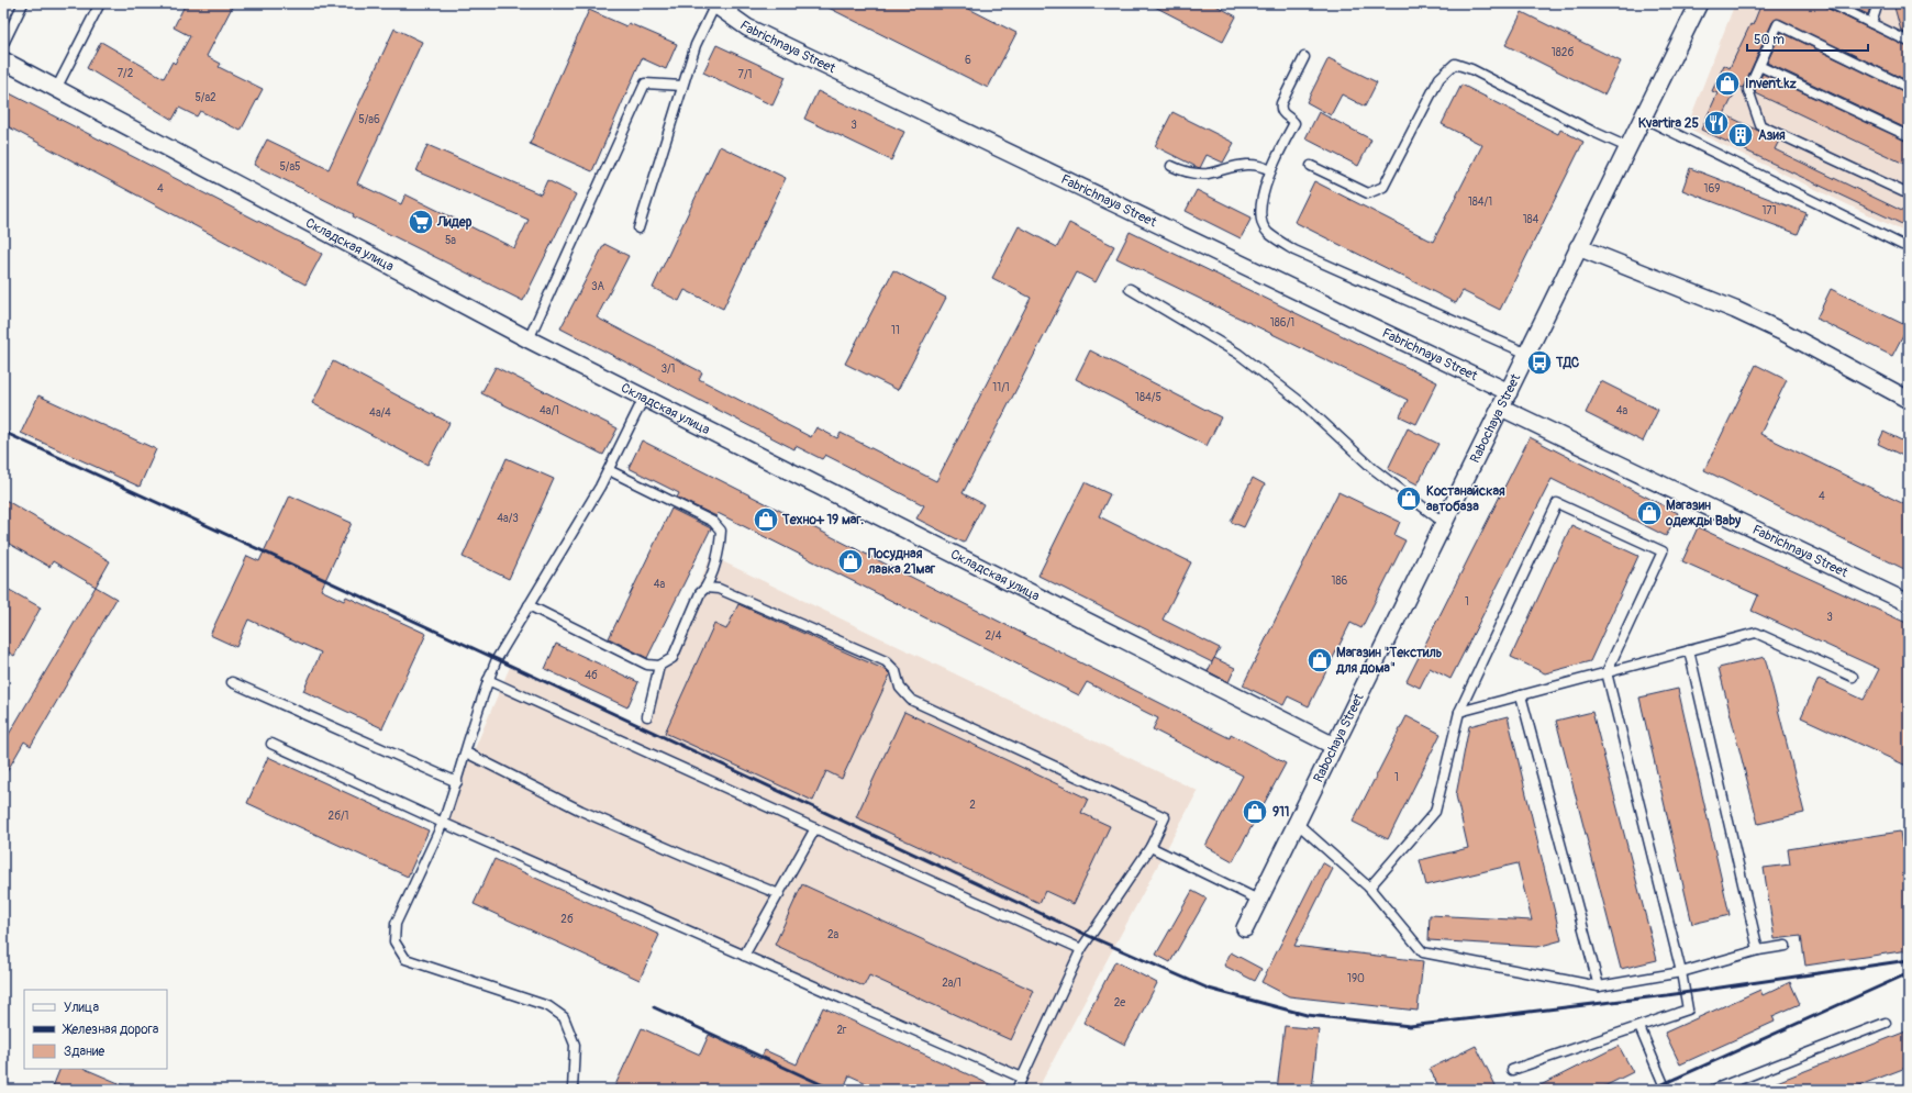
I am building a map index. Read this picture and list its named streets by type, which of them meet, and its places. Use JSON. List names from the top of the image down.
{
  "streets": {
    "street": ["Fabrichnaya Street", "Складская улица", "Rabochaya Street"]
  },
  "crossings": [
    ["Fabrichnaya Street", "Rabochaya Street"],
    ["Складская улица", "Rabochaya Street"]
  ],
  "places": {
    "shop": [
      "Invent.kz",
      "Костанайская автобаза",
      "Магазин одежды Baby",
      "Техно+ 19 маг.",
      "Посудная лавка 21маг",
      "Магазин \"Текстиль для дома\"",
      "911"
    ],
    "restaurant": ["Kvartira 25"],
    "building": ["Азия"],
    "supermarket": ["Лидер"],
    "bus stop": ["ТДС"]
  },
  "house_numbers": [
    "182б",
    "6",
    "7/2",
    "7/1",
    "5/а2",
    "5/а6",
    "3",
    "5/а5",
    "4",
    "169",
    "184/1",
    "171",
    "184",
    "5а",
    "3А",
    "186/1",
    "11",
    "3/1",
    "11/1",
    "184/5",
    "4а/1",
    "4а",
    "4а/4",
    "4",
    "4а/3",
    "186",
    "4а",
    "1",
    "3",
    "2/4",
    "4б",
    "1",
    "2",
    "2б/1",
    "2б",
    "2а",
    "190",
    "2а/1",
    "2е",
    "2г"
  ],
  "legend": ["Улица", "Железная дорога", "Здание"],
  "scale_bar": "50 m"
}
